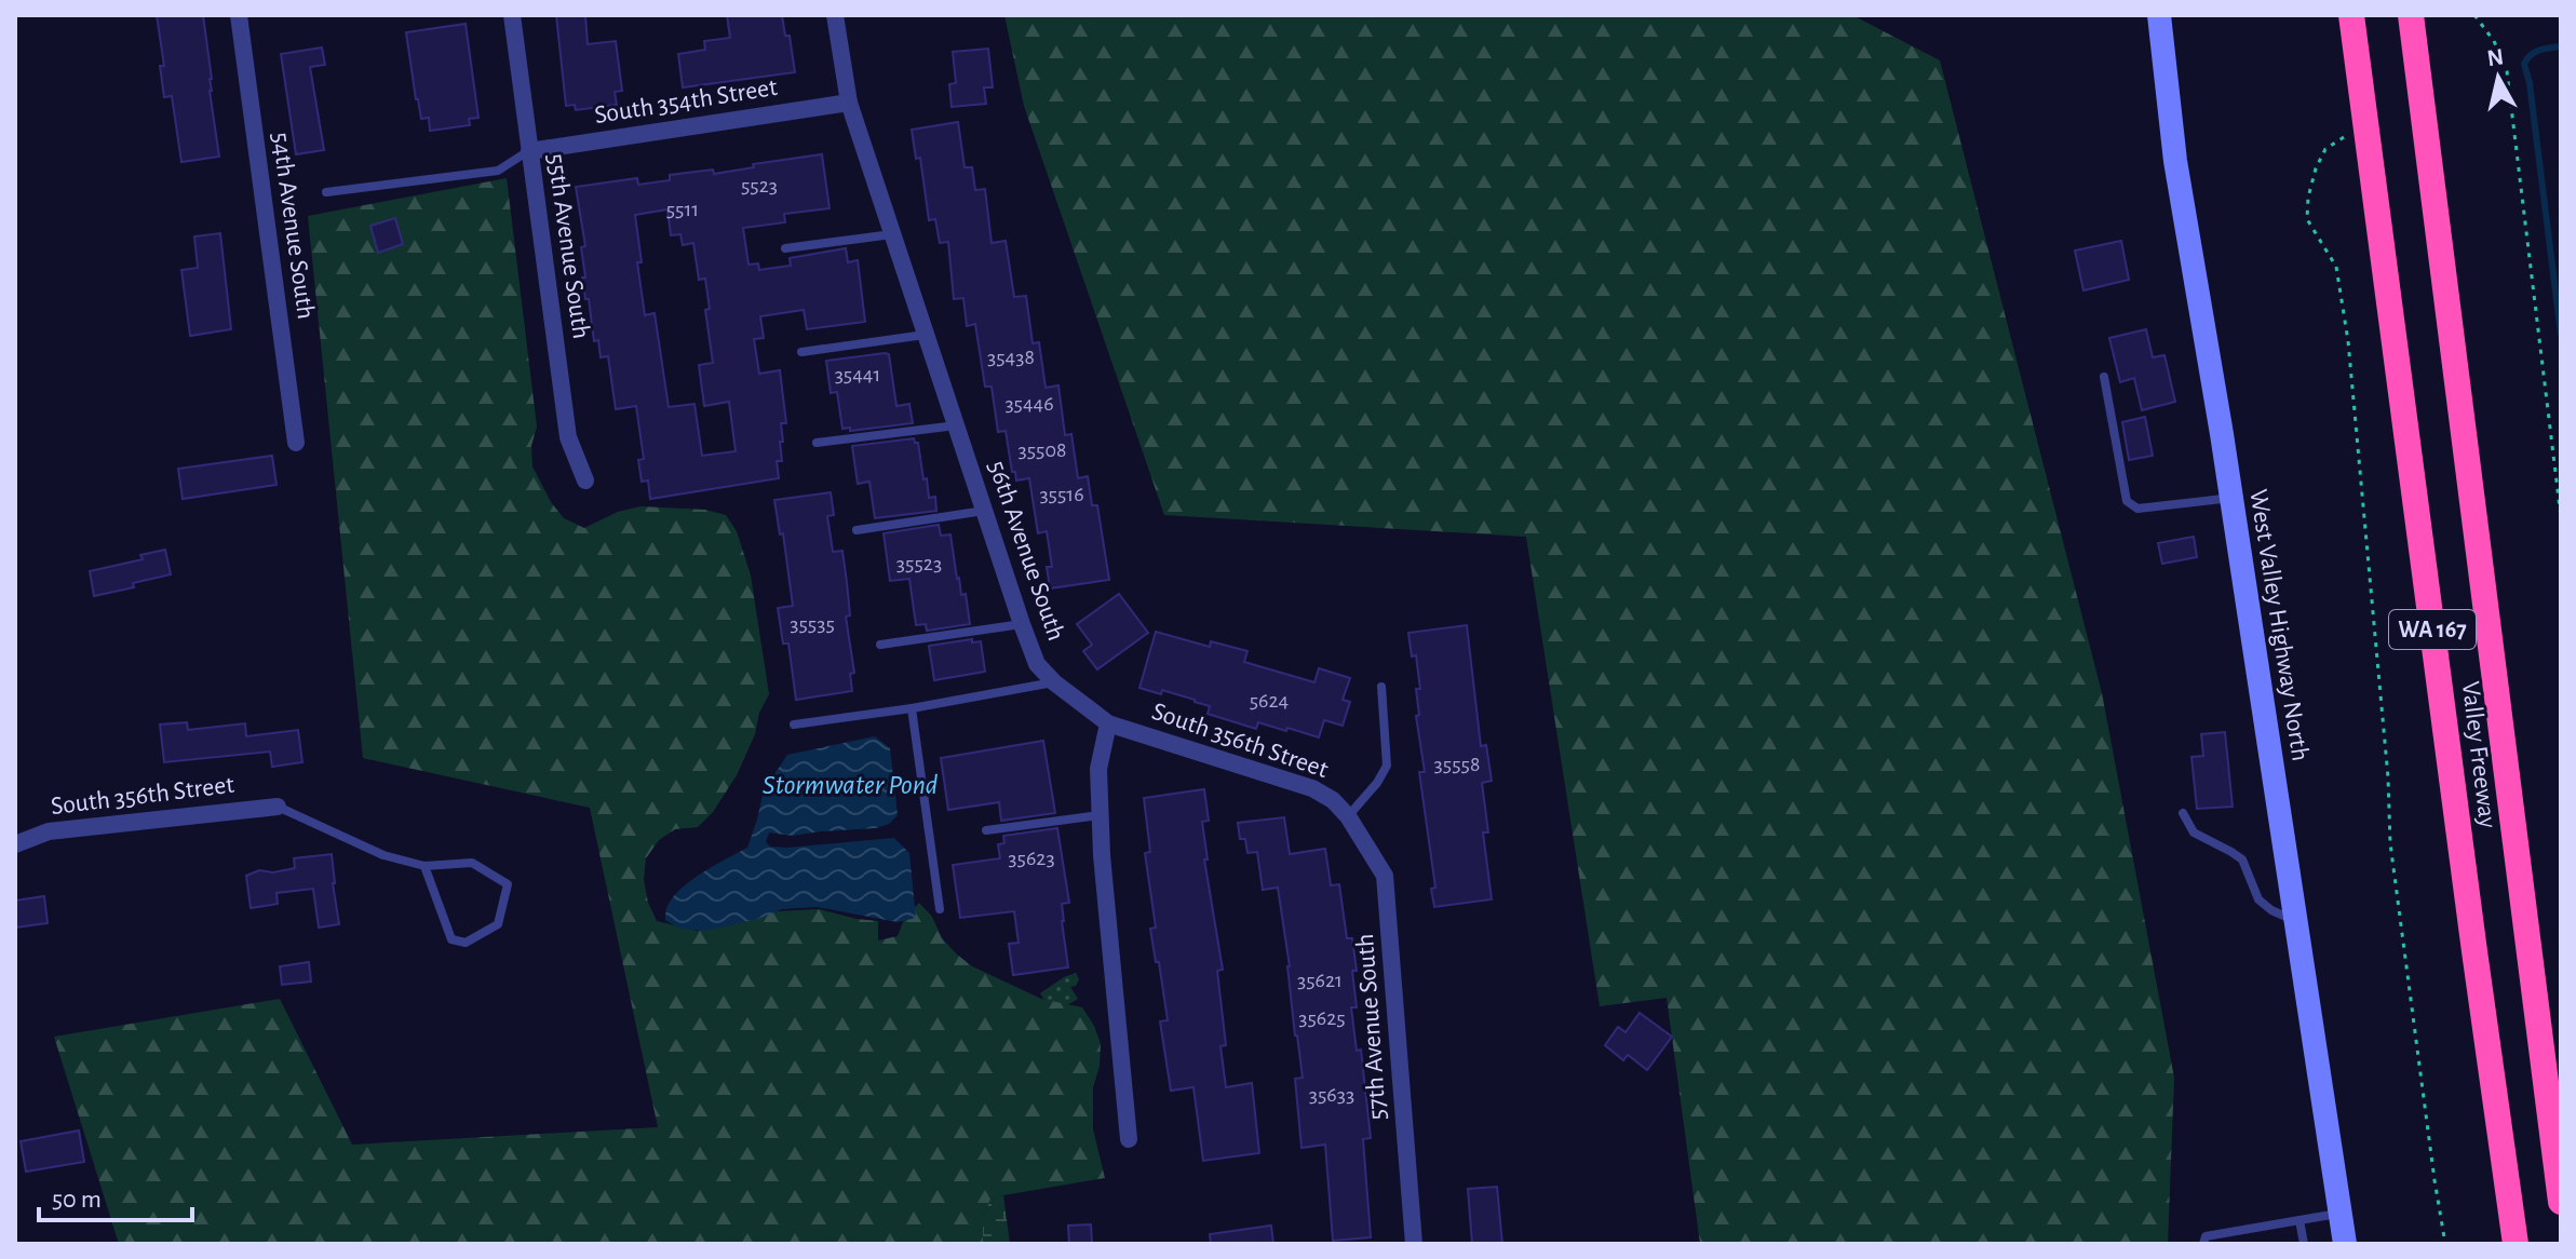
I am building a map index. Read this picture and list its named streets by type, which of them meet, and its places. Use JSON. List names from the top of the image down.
{
  "streets": {
    "highway": ["WA 167", "Valley Freeway"],
    "main road": ["West Valley Highway North"],
    "street": [
      "South 354th Street",
      "54th Avenue South",
      "55th Avenue South",
      "56th Avenue South",
      "South 356th Street",
      "57th Avenue South"
    ]
  },
  "crossings": [
    ["South 354th Street", "55th Avenue South"],
    ["South 354th Street", "56th Avenue South"],
    ["56th Avenue South", "South 356th Street"],
    ["South 356th Street", "57th Avenue South"]
  ],
  "water": ["Stormwater Pond"],
  "house_numbers": [
    "5523",
    "5511",
    "35438",
    "35441",
    "35446",
    "35508",
    "35516",
    "35523",
    "35535",
    "5624",
    "35558",
    "35623",
    "35621",
    "35625",
    "35633"
  ],
  "scale_bar": "50 m",
  "north": "top"
}
